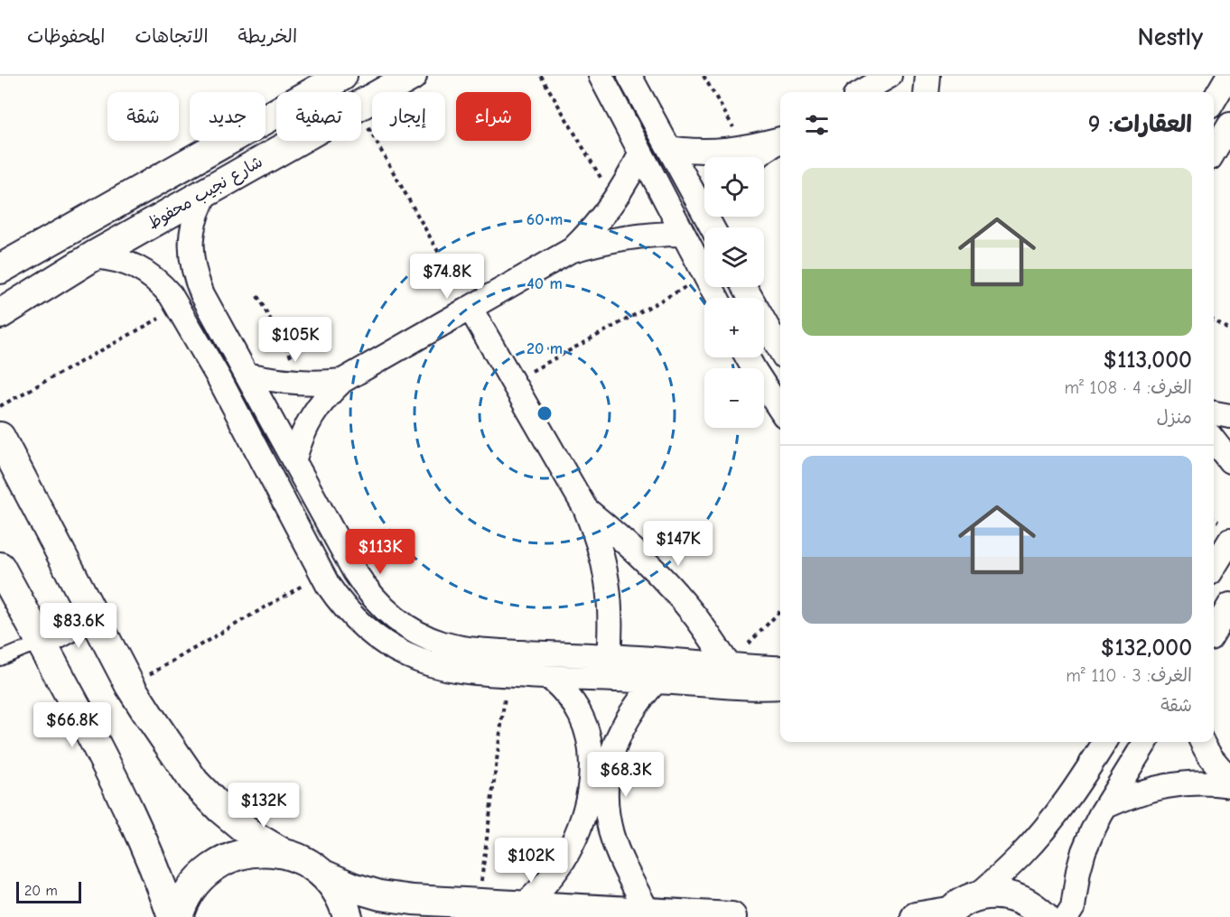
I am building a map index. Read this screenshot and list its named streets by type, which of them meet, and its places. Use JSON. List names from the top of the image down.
{
  "streets": {
    "street": ["شارع نجيب محفوظ"]
  },
  "scale_bar": "20 m",
  "page": {
    "header": "Nestly",
    "nav": ["الخريطة", "الاتجاهات", "المحفوظات"],
    "chip": [
      "شراء",
      "إيجار",
      "تصفية",
      "جديد",
      "شقة"
    ],
    "heading": "العقارات: 9",
    "map_buttons": ["+", "−"],
    "list": [
      {
        "name": "$113,000",
        "note": "الغرف: 4 · 108 m² · منزل"
      },
      {
        "name": "$132,000",
        "note": "الغرف: 3 · 110 m² · شقة"
      }
    ],
    "price": [
      "$74.8K",
      "$105K",
      "$147K",
      "$113K",
      "$83.6K",
      "$66.8K",
      "$68.3K",
      "$132K",
      "$102K"
    ],
    "scale": "20 m"
  },
  "rings": ["60 m", "40 m", "20 m"]
}
